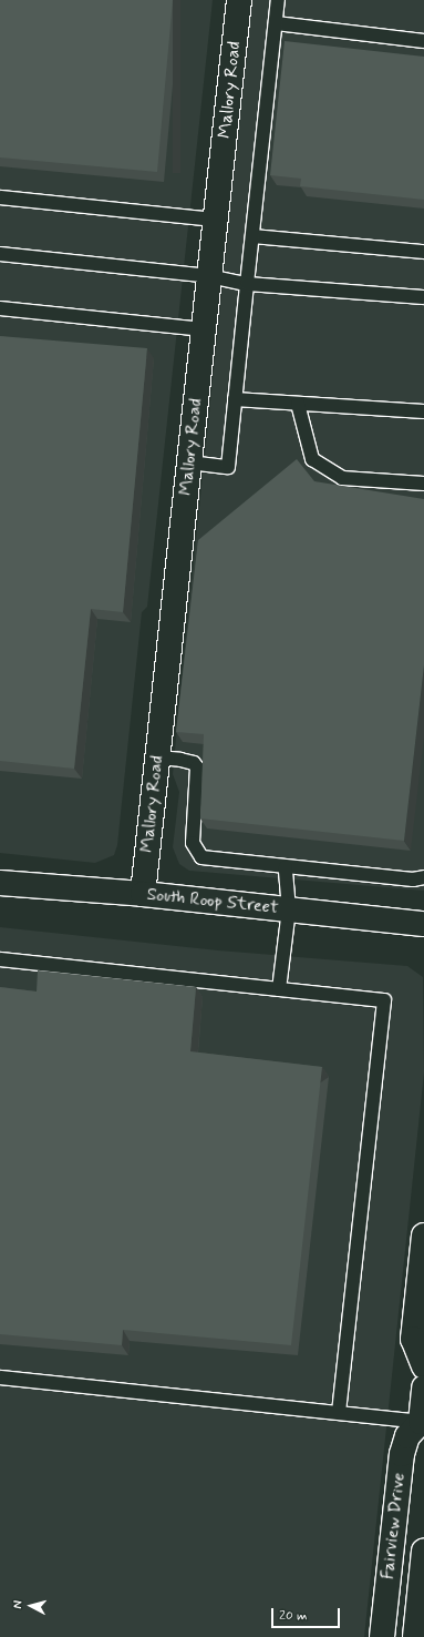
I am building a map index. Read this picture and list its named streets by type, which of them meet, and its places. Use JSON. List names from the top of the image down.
{
  "streets": {
    "street": ["Mallory Road", "South Roop Street", "Fairview Drive"]
  },
  "crossings": [
    ["Mallory Road", "South Roop Street"]
  ],
  "scale_bar": "20 m",
  "north": "left"
}
